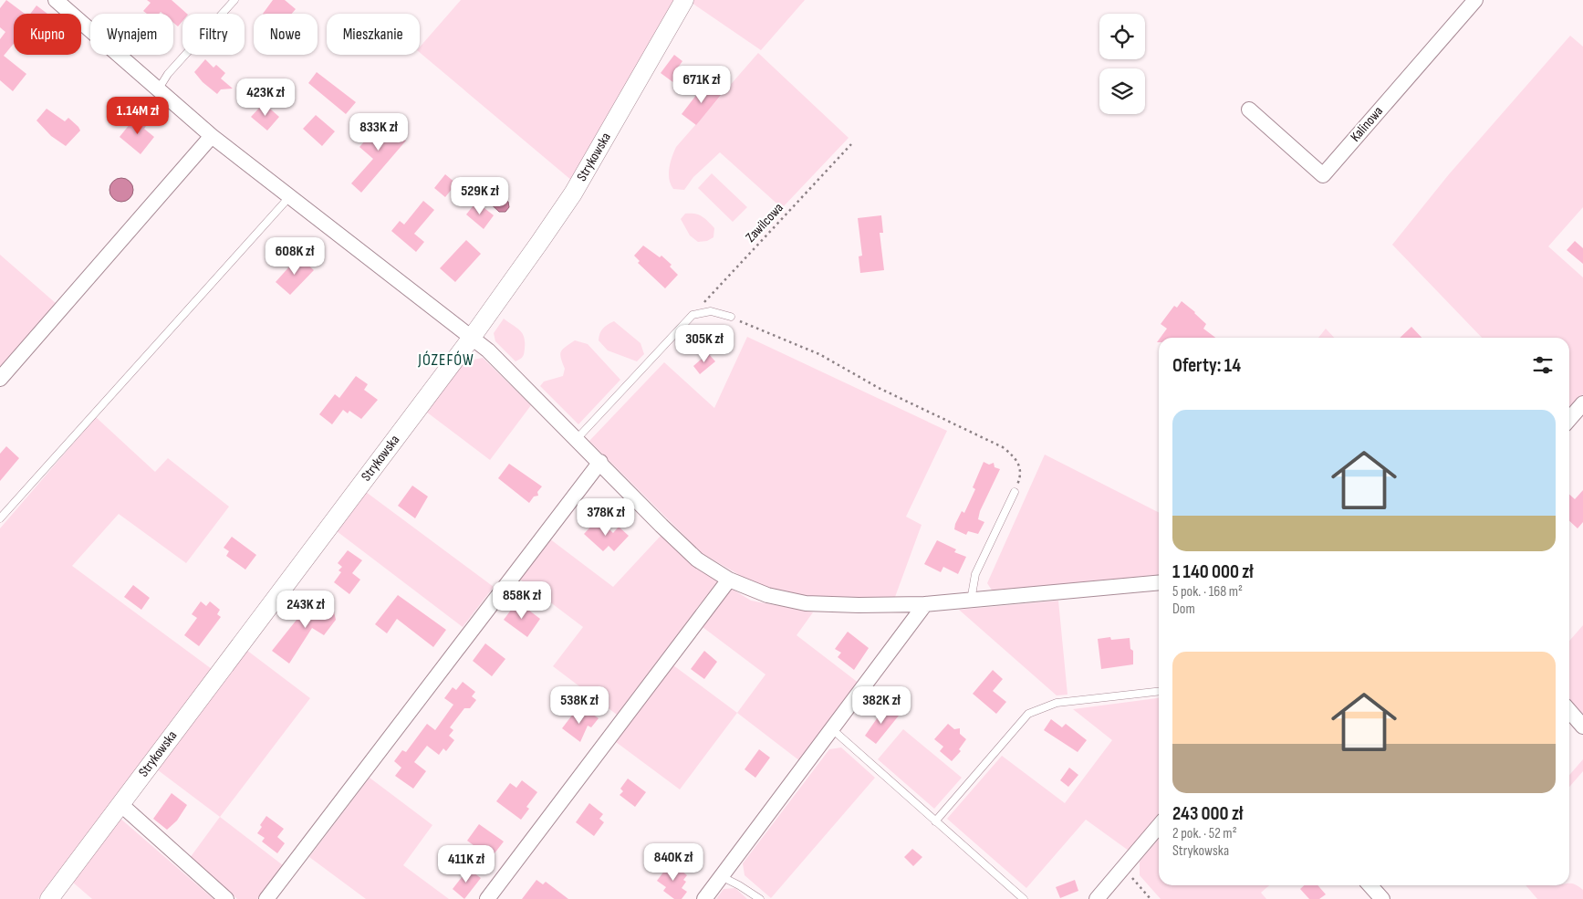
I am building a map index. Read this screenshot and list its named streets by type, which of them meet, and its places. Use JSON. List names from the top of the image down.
{
  "streets": {
    "street": ["Kalinowa", "Strykowska"],
    "path": ["Zawilcowa"]
  },
  "districts": ["JÓZEFÓW"],
  "page": {
    "chip": [
      "Kupno",
      "Wynajem",
      "Filtry",
      "Nowe",
      "Mieszkanie"
    ],
    "price": [
      "671K zł",
      "423K zł",
      "1.14M zł",
      "833K zł",
      "529K zł",
      "608K zł",
      "305K zł",
      "378K zł",
      "858K zł",
      "243K zł",
      "538K zł",
      "382K zł",
      "840K zł",
      "411K zł"
    ],
    "heading": "Oferty: 14",
    "list": [
      {
        "name": "1 140 000 zł",
        "note": "5 pok. · 168 m² · Dom"
      },
      {
        "name": "243 000 zł",
        "note": "2 pok. · 52 m² · Strykowska"
      }
    ]
  }
}
